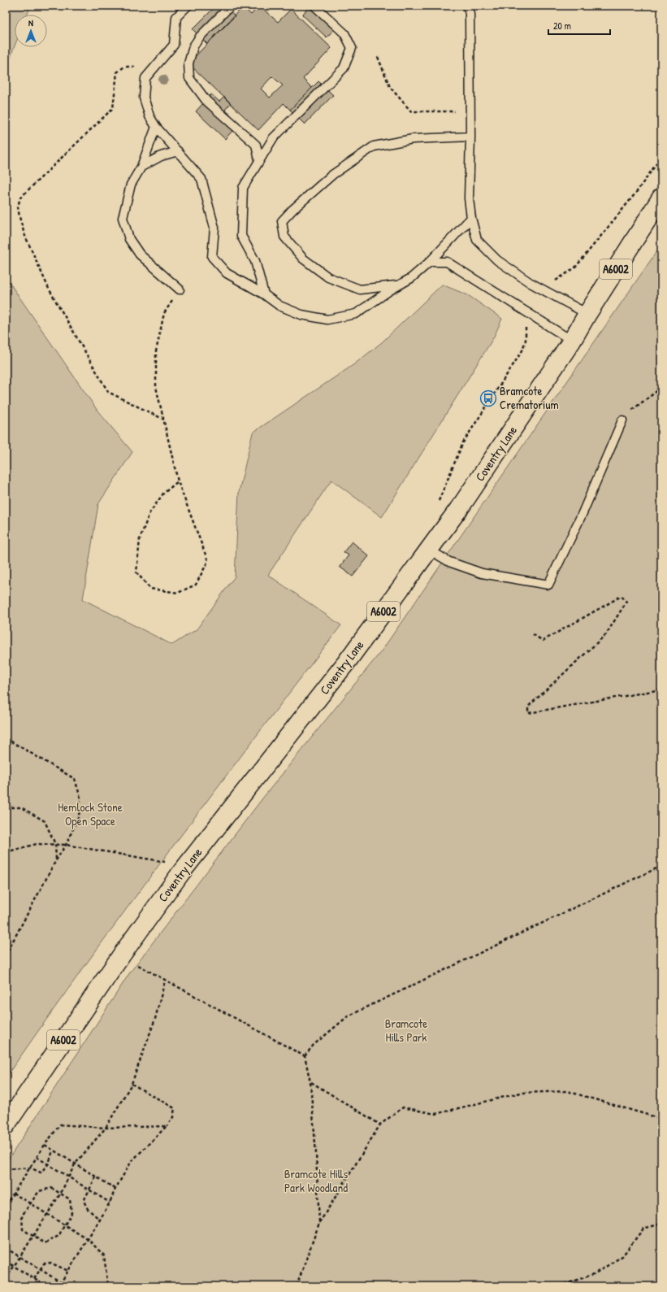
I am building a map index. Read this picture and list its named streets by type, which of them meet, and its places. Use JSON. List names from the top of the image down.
{
  "streets": {
    "main road": ["A6002", "Coventry Lane"]
  },
  "parks": ["Hemlock Stone Open Space", "Bramcote Hills Park", "Bramcote Hills Park Woodland"],
  "places": {
    "bus stop": ["Bramcote Crematorium"]
  },
  "scale_bar": "20 m",
  "north": "top"
}
